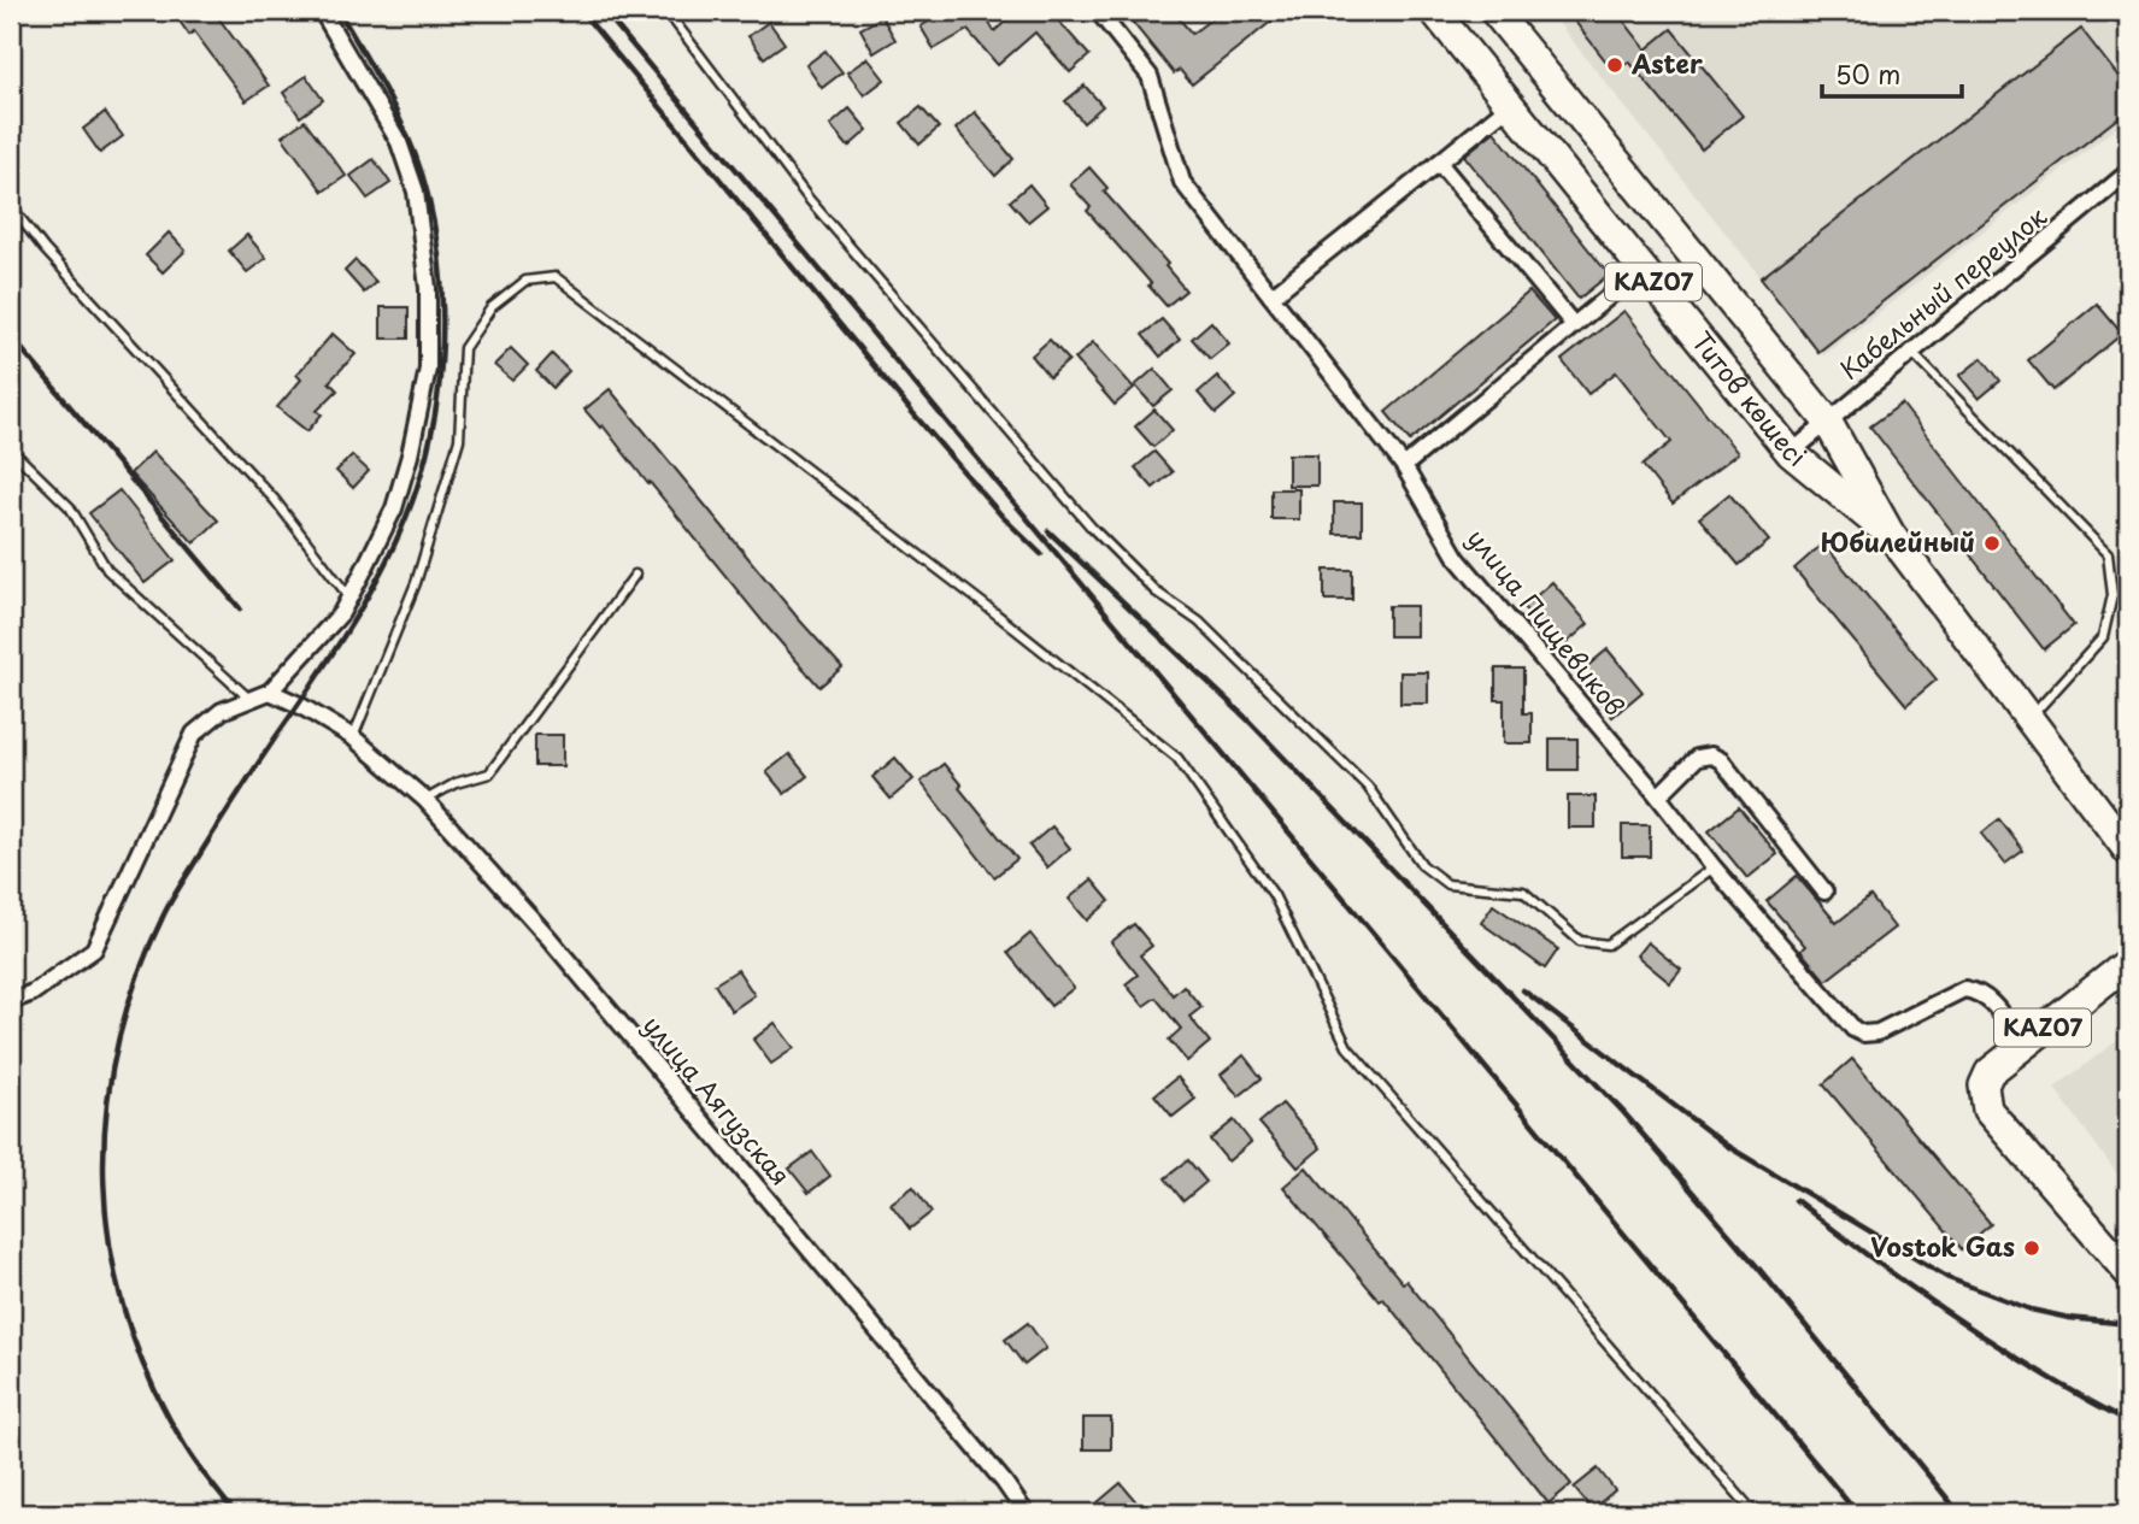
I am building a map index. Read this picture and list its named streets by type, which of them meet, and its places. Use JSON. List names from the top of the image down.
{
  "streets": {
    "highway": ["KAZ07", "Титов көшесі"],
    "street": ["Кабельный переулок", "улица Пищевиков", "улица Аягузская"]
  },
  "crossings": [
    ["KAZ07", "улица Пищевиков"],
    ["Кабельный переулок", "Титов көшесі"]
  ],
  "places": ["Aster", "Юбилейный", "Vostok Gas"],
  "scale_bar": "50 m"
}
